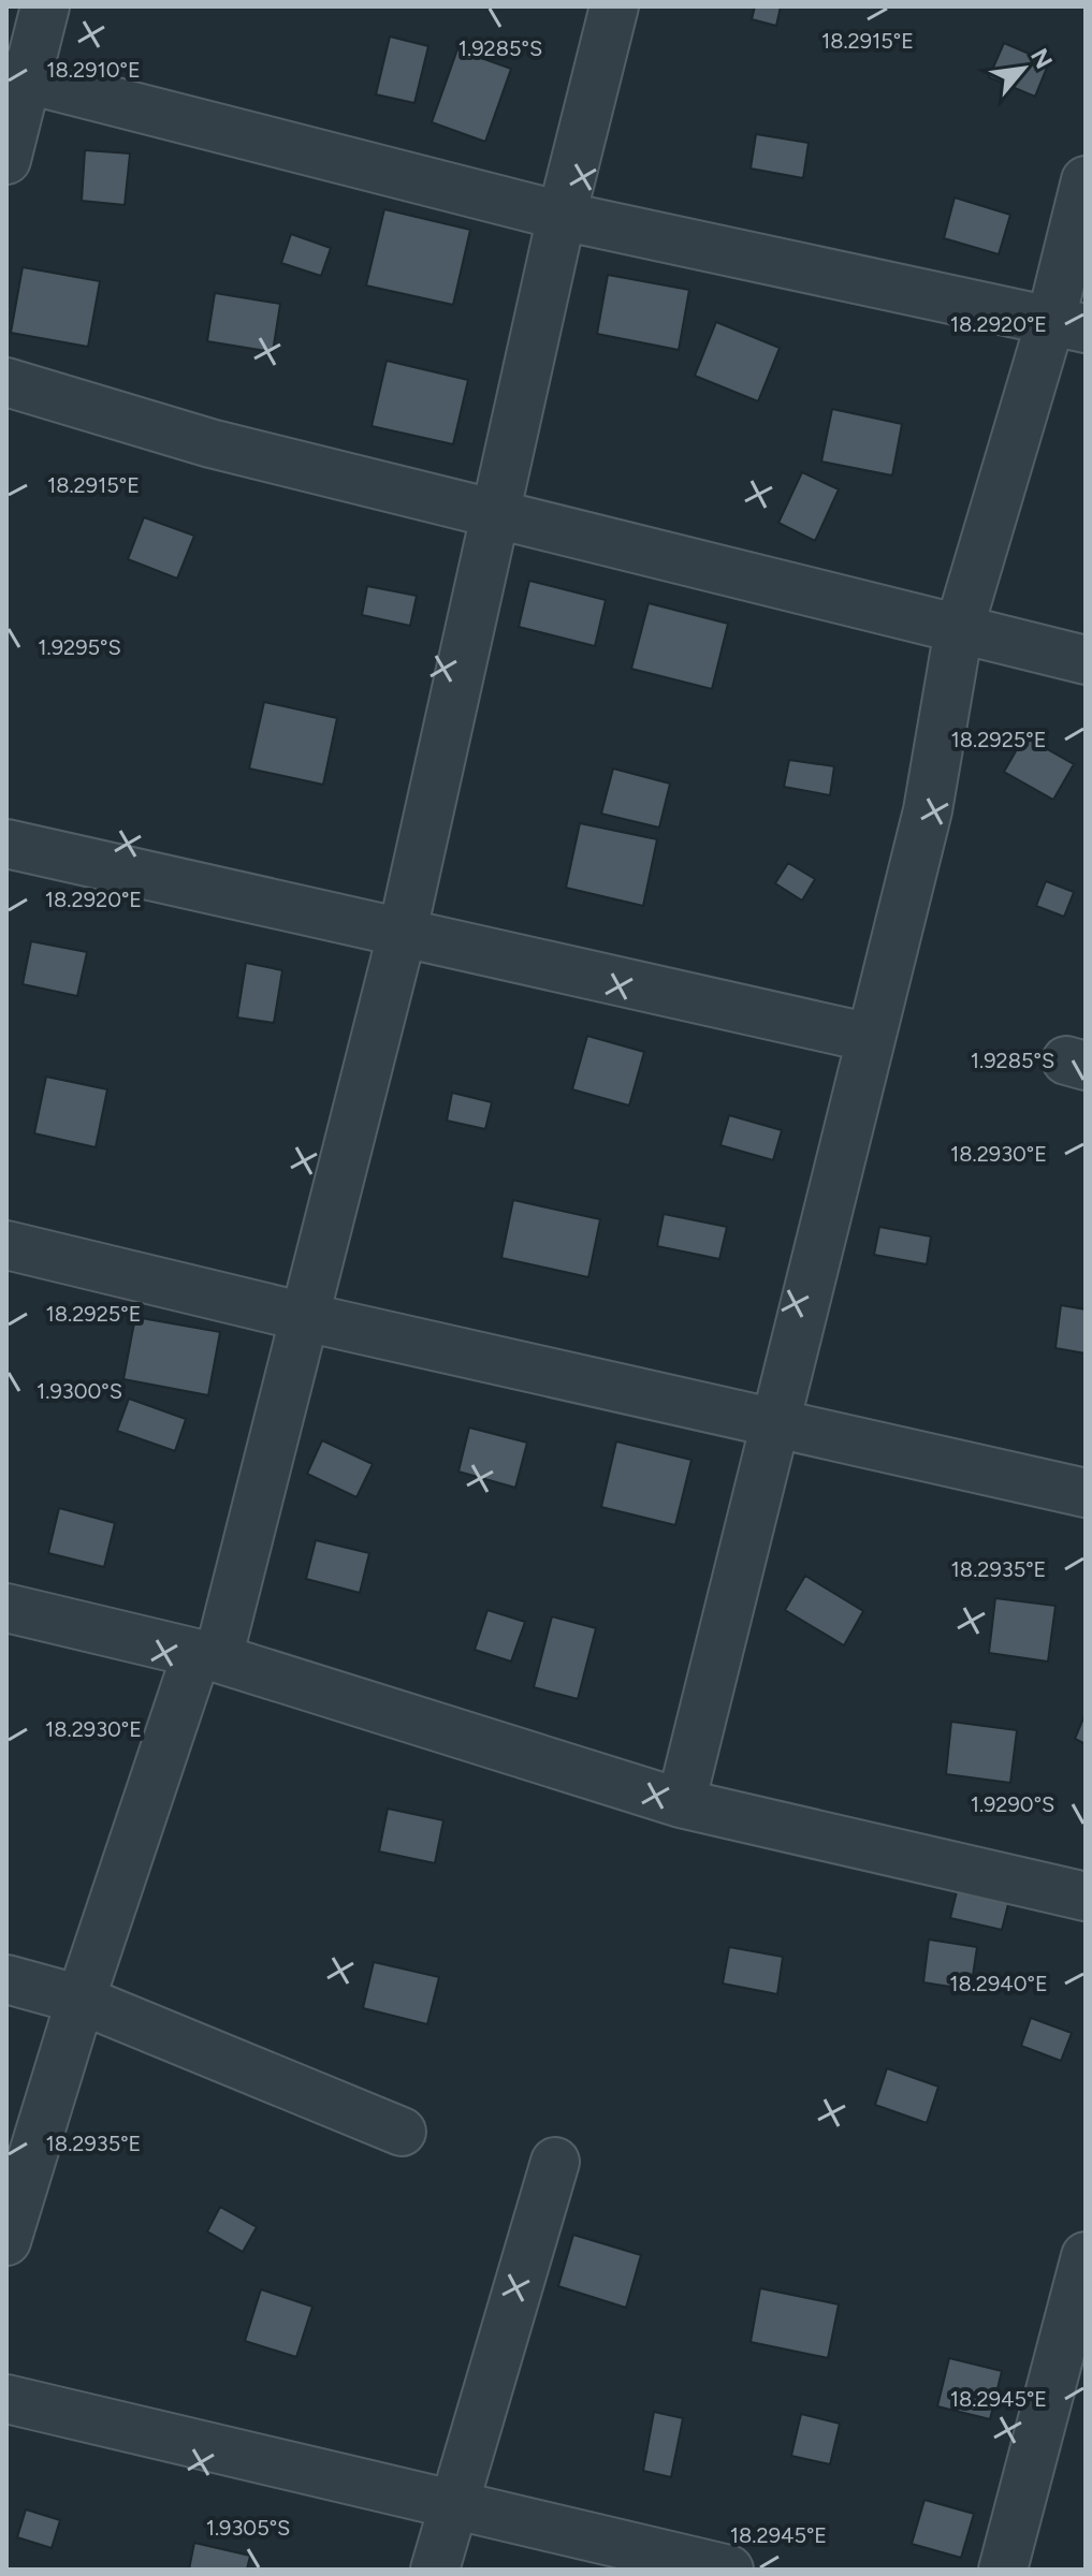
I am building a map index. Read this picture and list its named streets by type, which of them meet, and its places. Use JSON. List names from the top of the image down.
{
  "north": "top right",
  "coordinates": [
    "18.2915°E",
    "1.9285°S",
    "18.2910°E",
    "18.2920°E",
    "1.9295°S",
    "18.2925°E",
    "18.2930°E",
    "1.9300°S",
    "18.2935°E",
    "1.9290°S",
    "18.2940°E",
    "18.2945°E",
    "1.9305°S"
  ]
}
